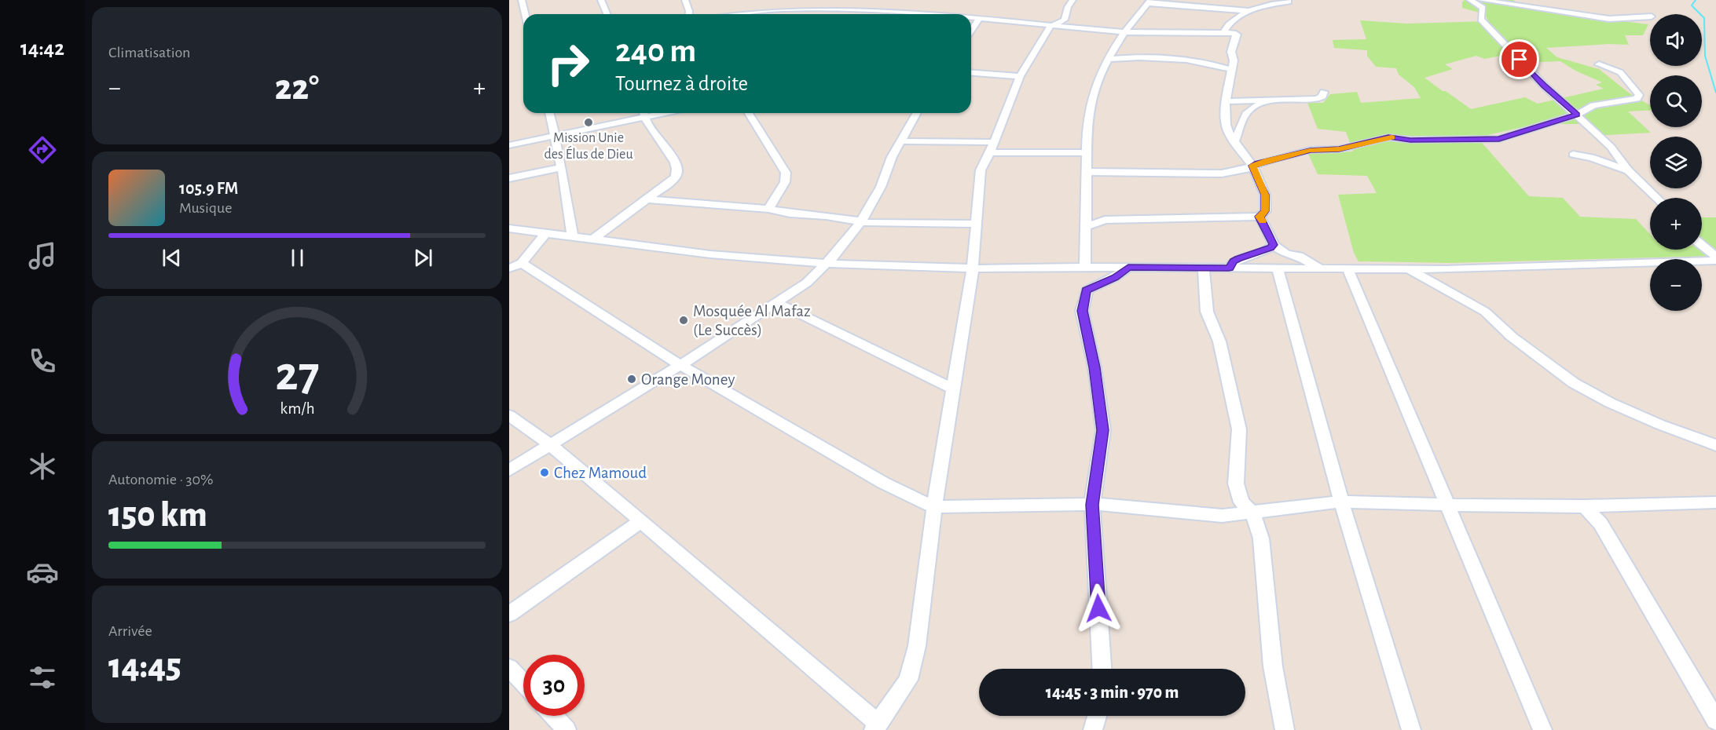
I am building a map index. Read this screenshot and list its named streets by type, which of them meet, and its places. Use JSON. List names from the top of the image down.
{
  "places": [
    "Mission Unie des Élus de Dieu",
    "Mosquée Al Mafaz (Le Succès)",
    "Orange Money",
    "Chez Mamoud"
  ],
  "page": {
    "tabs": "14:42",
    "tile": [
      "Climatisation",
      ["Autonomie · 30%", "150 km"],
      ["Arrivée", "14:45"]
    ],
    "map_buttons": ["+", "−"],
    "turn": ["240 m", "Tournez à droite"],
    "heat": ["−", "22°", "+"],
    "song": ["105.9 FM", "Musique"],
    "limit": "30",
    "trip": "14:45 · 3 min · 970 m",
    "gauge": ["27", "km/h"]
  }
}
